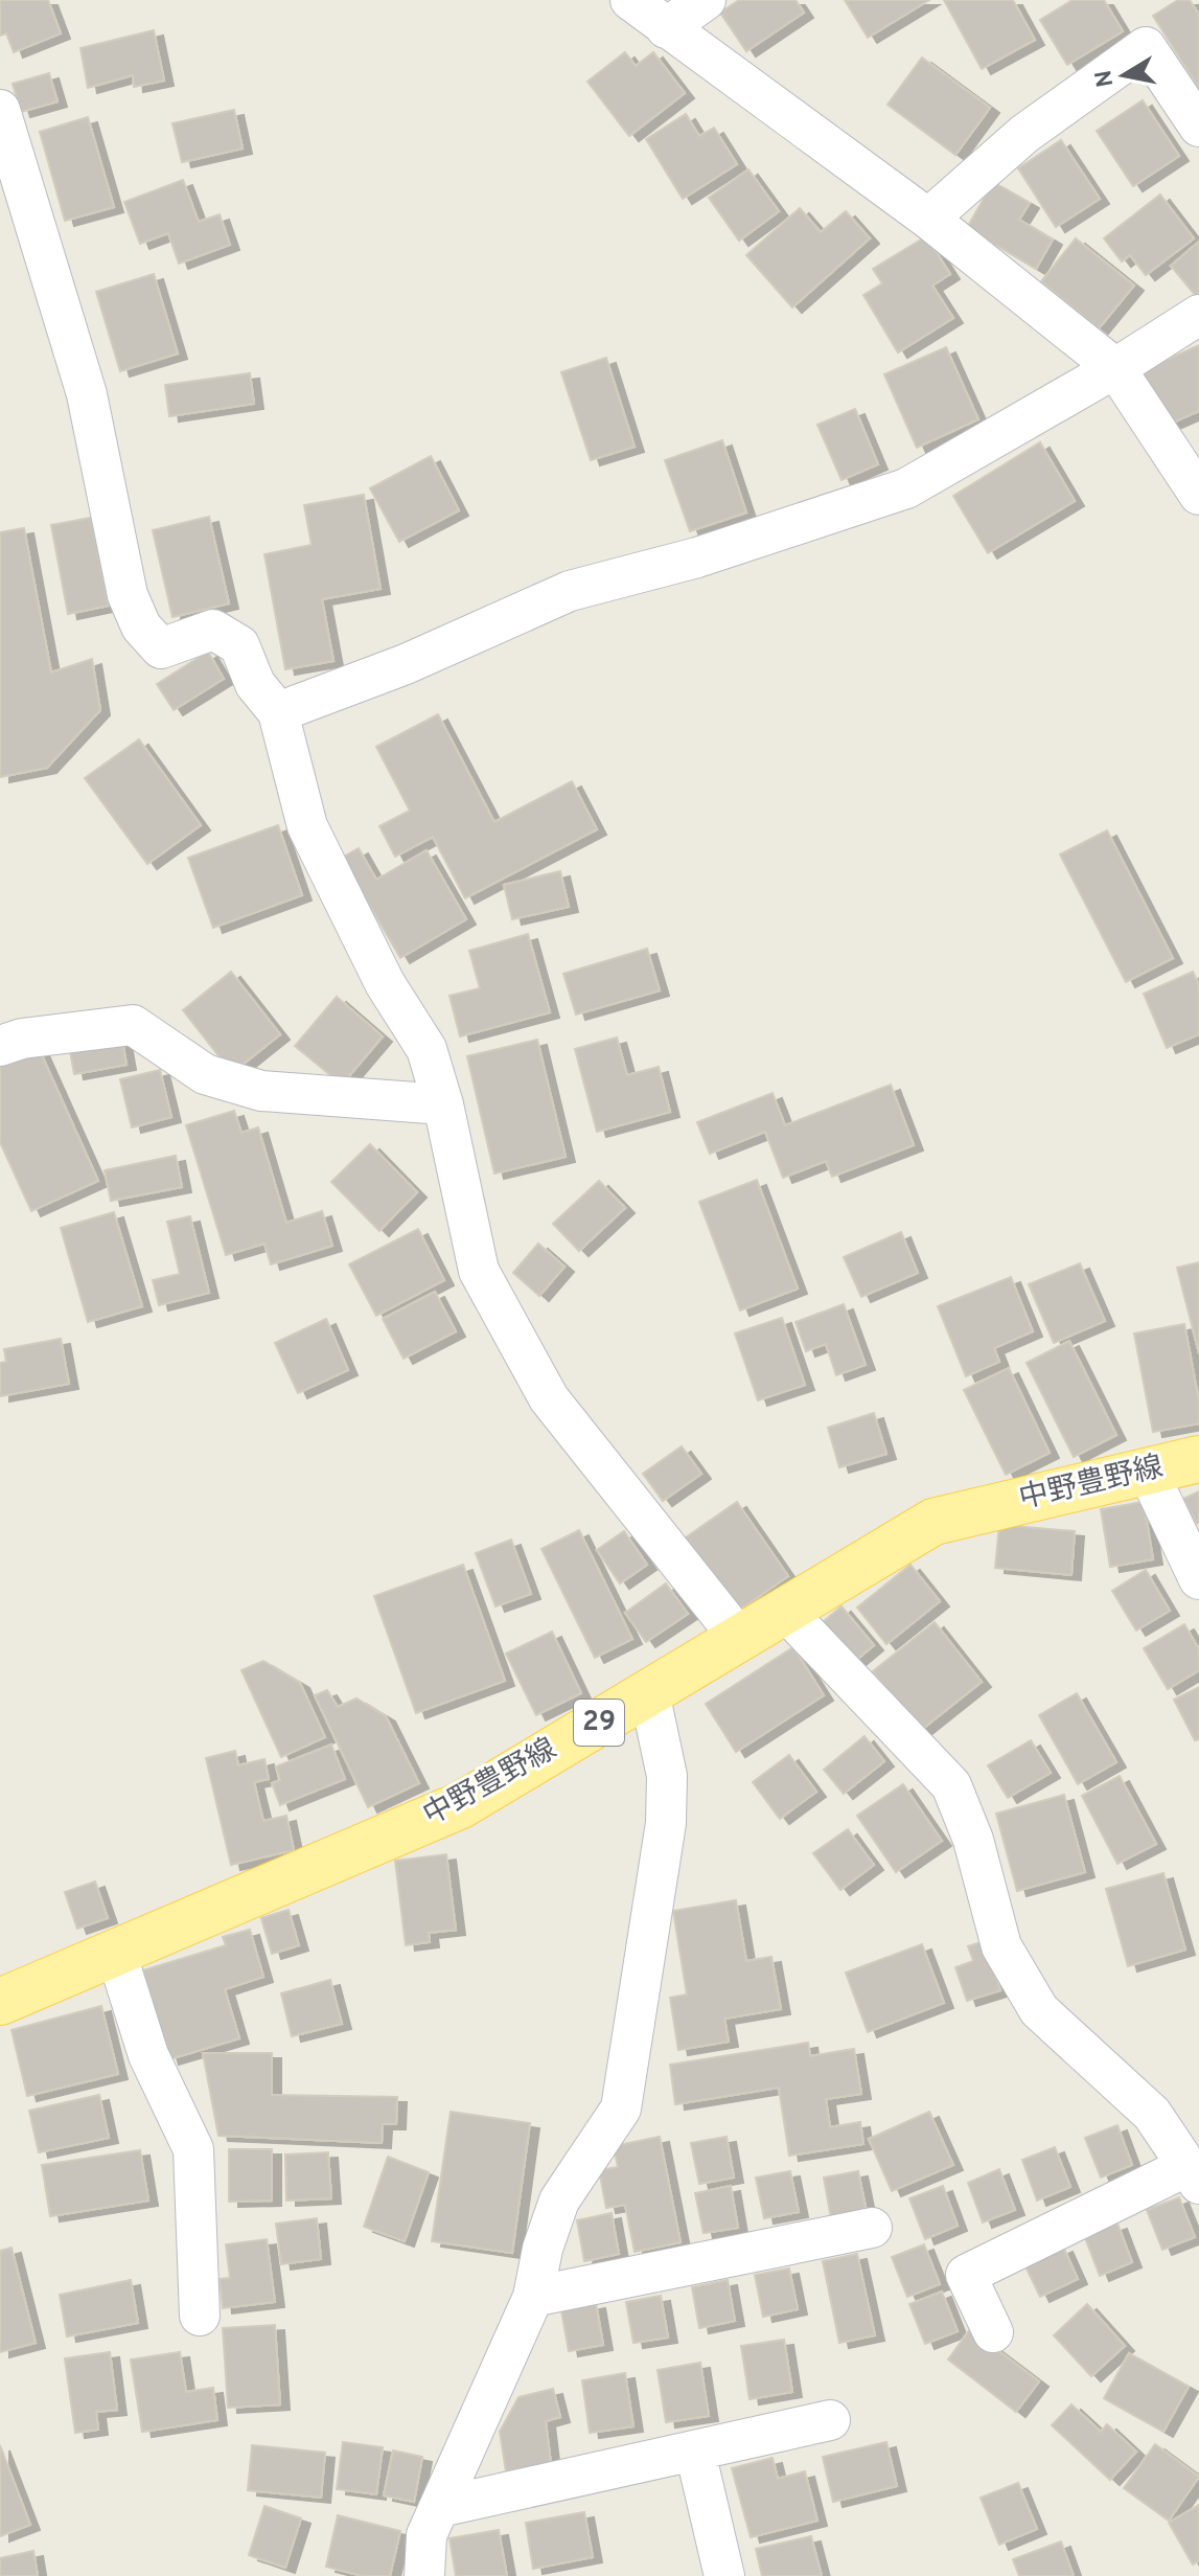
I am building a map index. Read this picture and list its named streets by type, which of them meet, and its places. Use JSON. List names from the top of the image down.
{
  "streets": {
    "main road": ["中野豊野線", "29"]
  },
  "north": "left"
}
